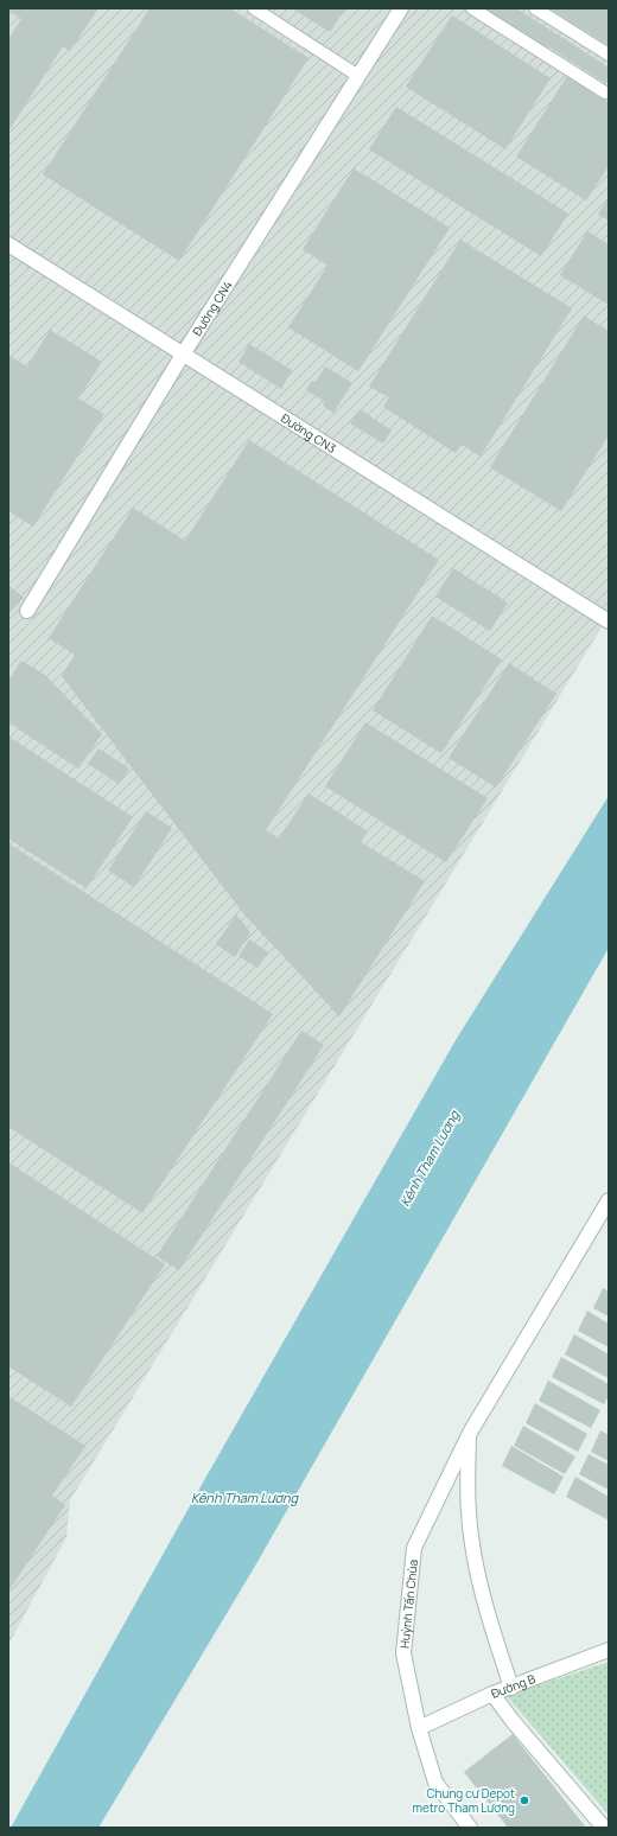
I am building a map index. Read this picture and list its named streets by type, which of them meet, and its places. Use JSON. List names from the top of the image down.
{
  "streets": {
    "street": [
      "Đường CN4",
      "Đường CN3",
      "Huỳnh Tấn Chùa",
      "Đường B"
    ]
  },
  "crossings": [
    ["Đường CN4", "Đường CN3"],
    ["Huỳnh Tấn Chùa", "Đường B"]
  ],
  "water": ["Kênh Tham Lương"],
  "places": ["Chung cư Depot metro Tham Lương"]
}
